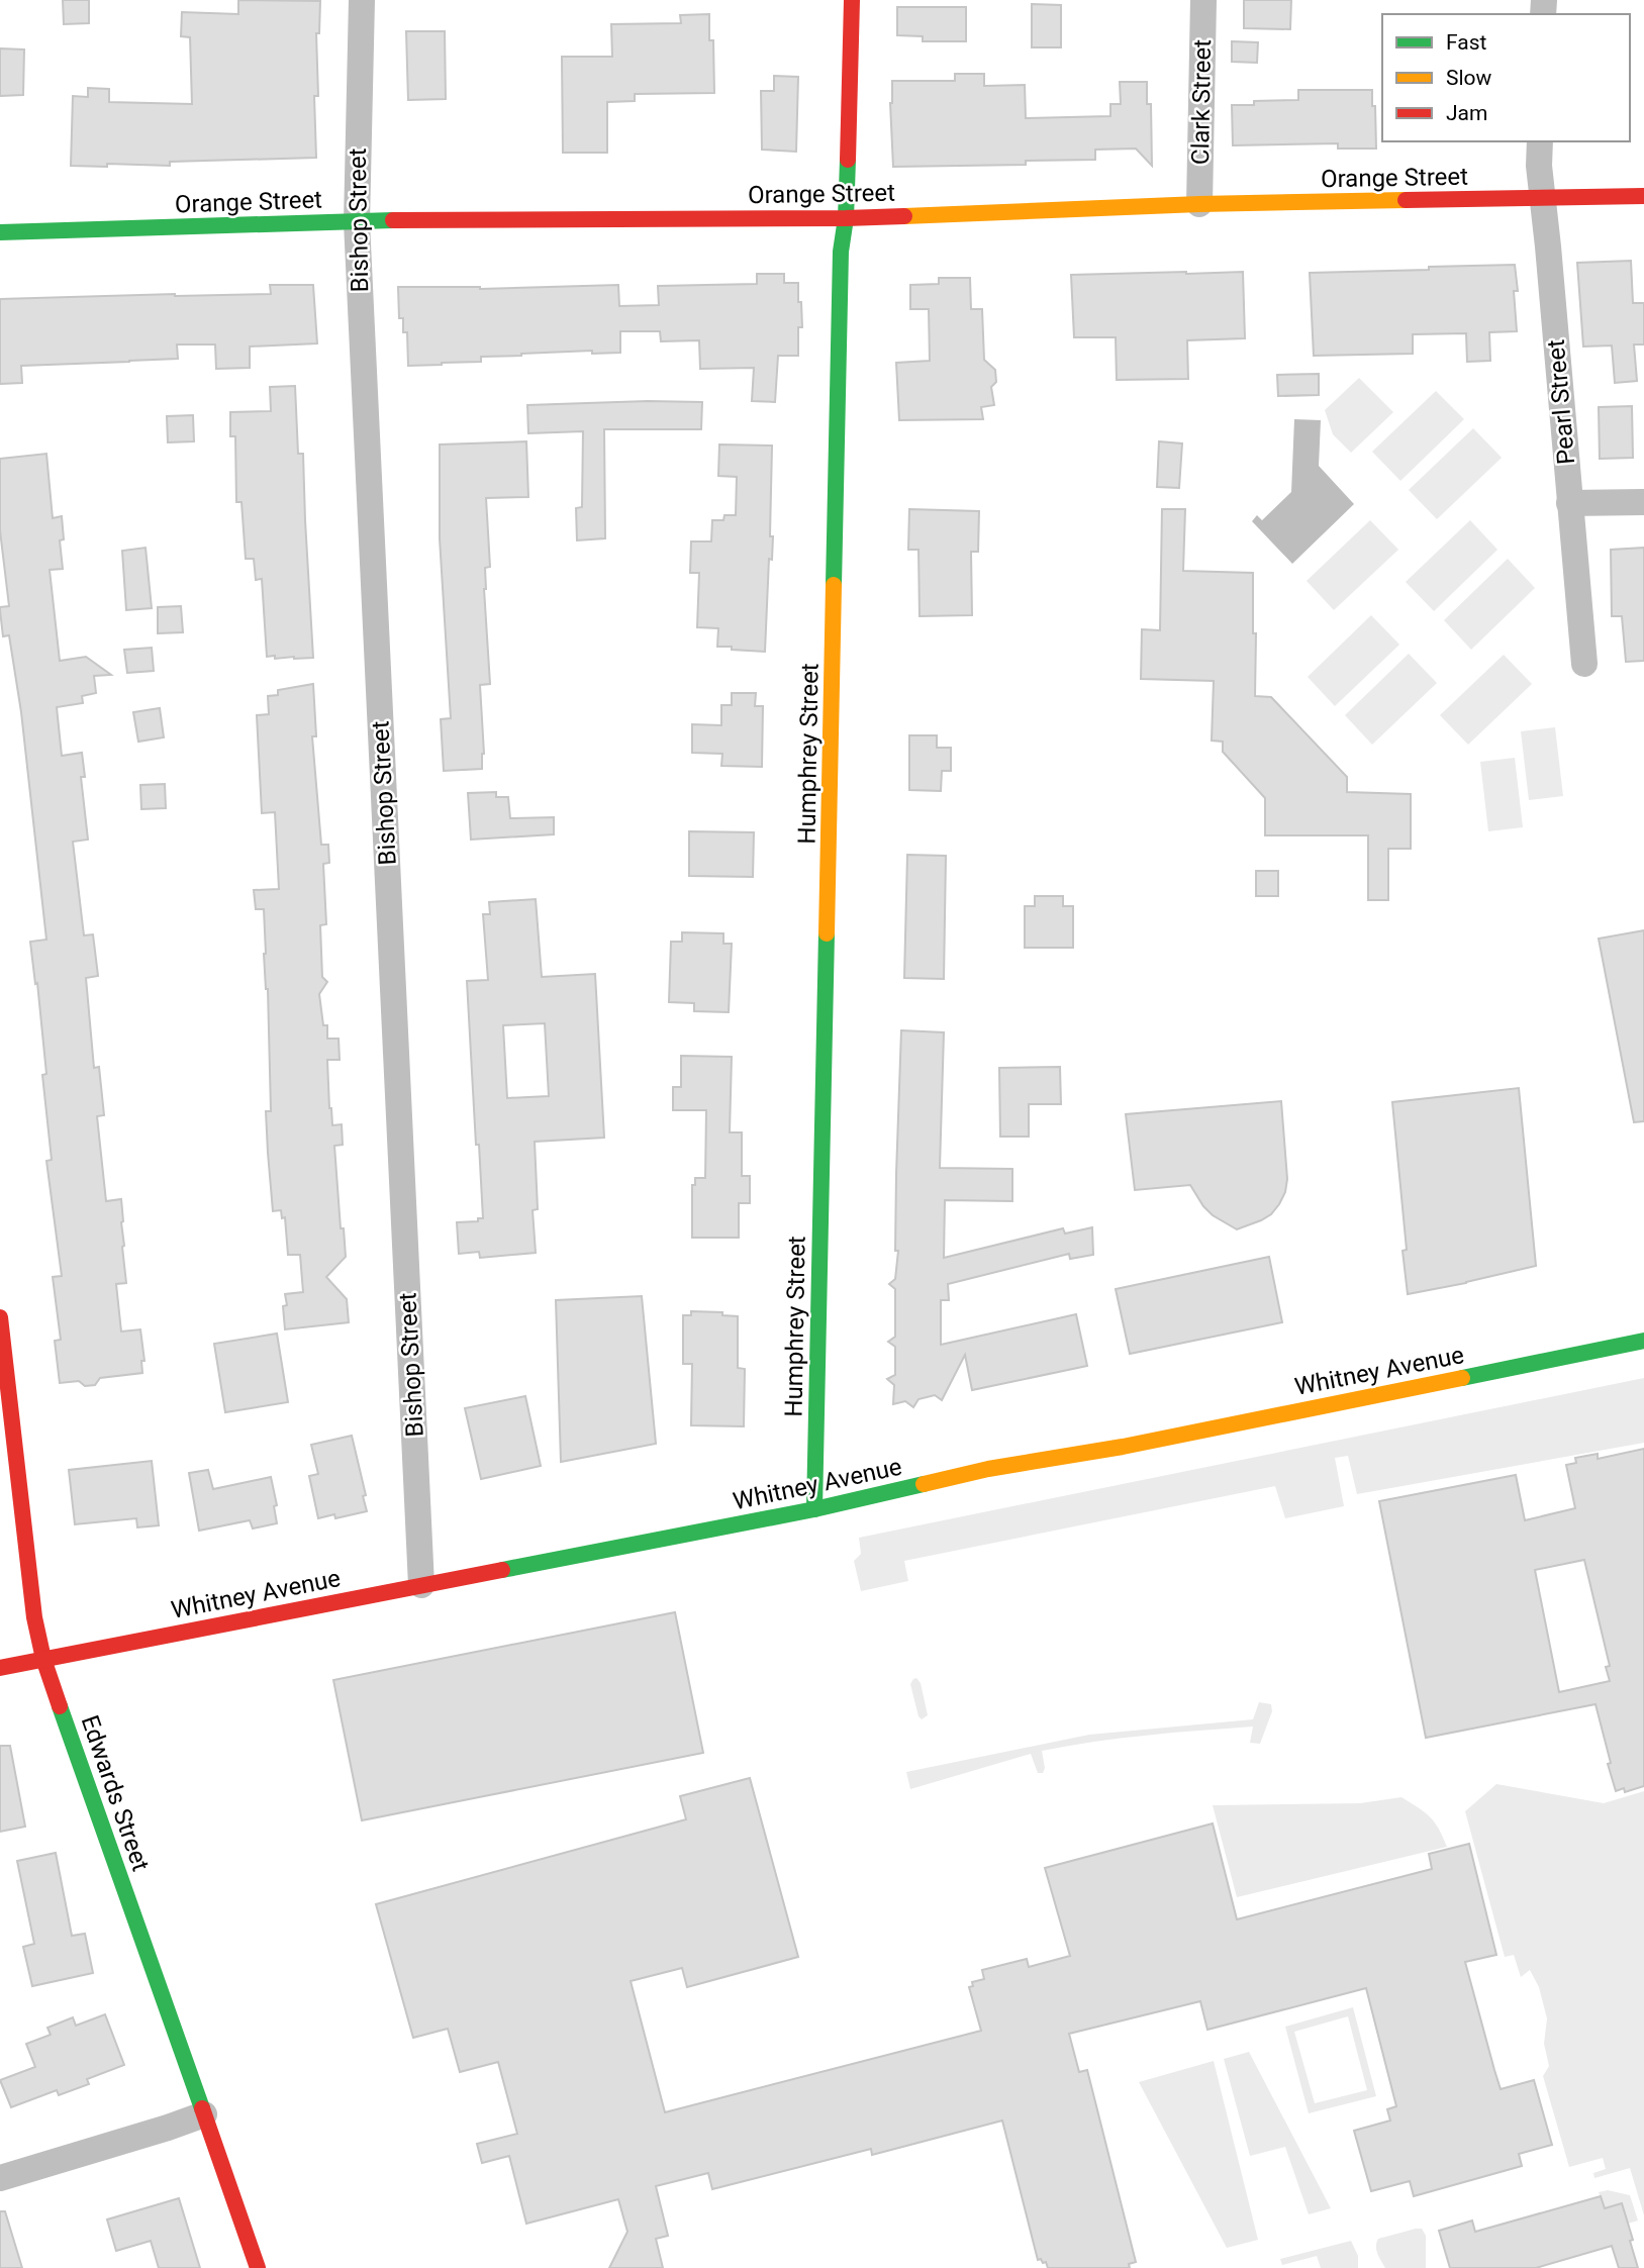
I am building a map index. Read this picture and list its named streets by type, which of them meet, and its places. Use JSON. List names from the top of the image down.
{
  "streets": {
    "main road": [
      "Orange Street",
      "Humphrey Street",
      "Whitney Avenue",
      "Edwards Street"
    ],
    "street": ["Clark Street", "Bishop Street", "Pearl Street"]
  },
  "crossings": [
    ["Clark Street", "Orange Street"],
    ["Orange Street", "Bishop Street"],
    ["Orange Street", "Pearl Street"],
    ["Orange Street", "Humphrey Street"],
    ["Bishop Street", "Whitney Avenue"],
    ["Humphrey Street", "Whitney Avenue"],
    ["Whitney Avenue", "Edwards Street"]
  ],
  "legend": ["Fast", "Slow", "Jam"]
}
